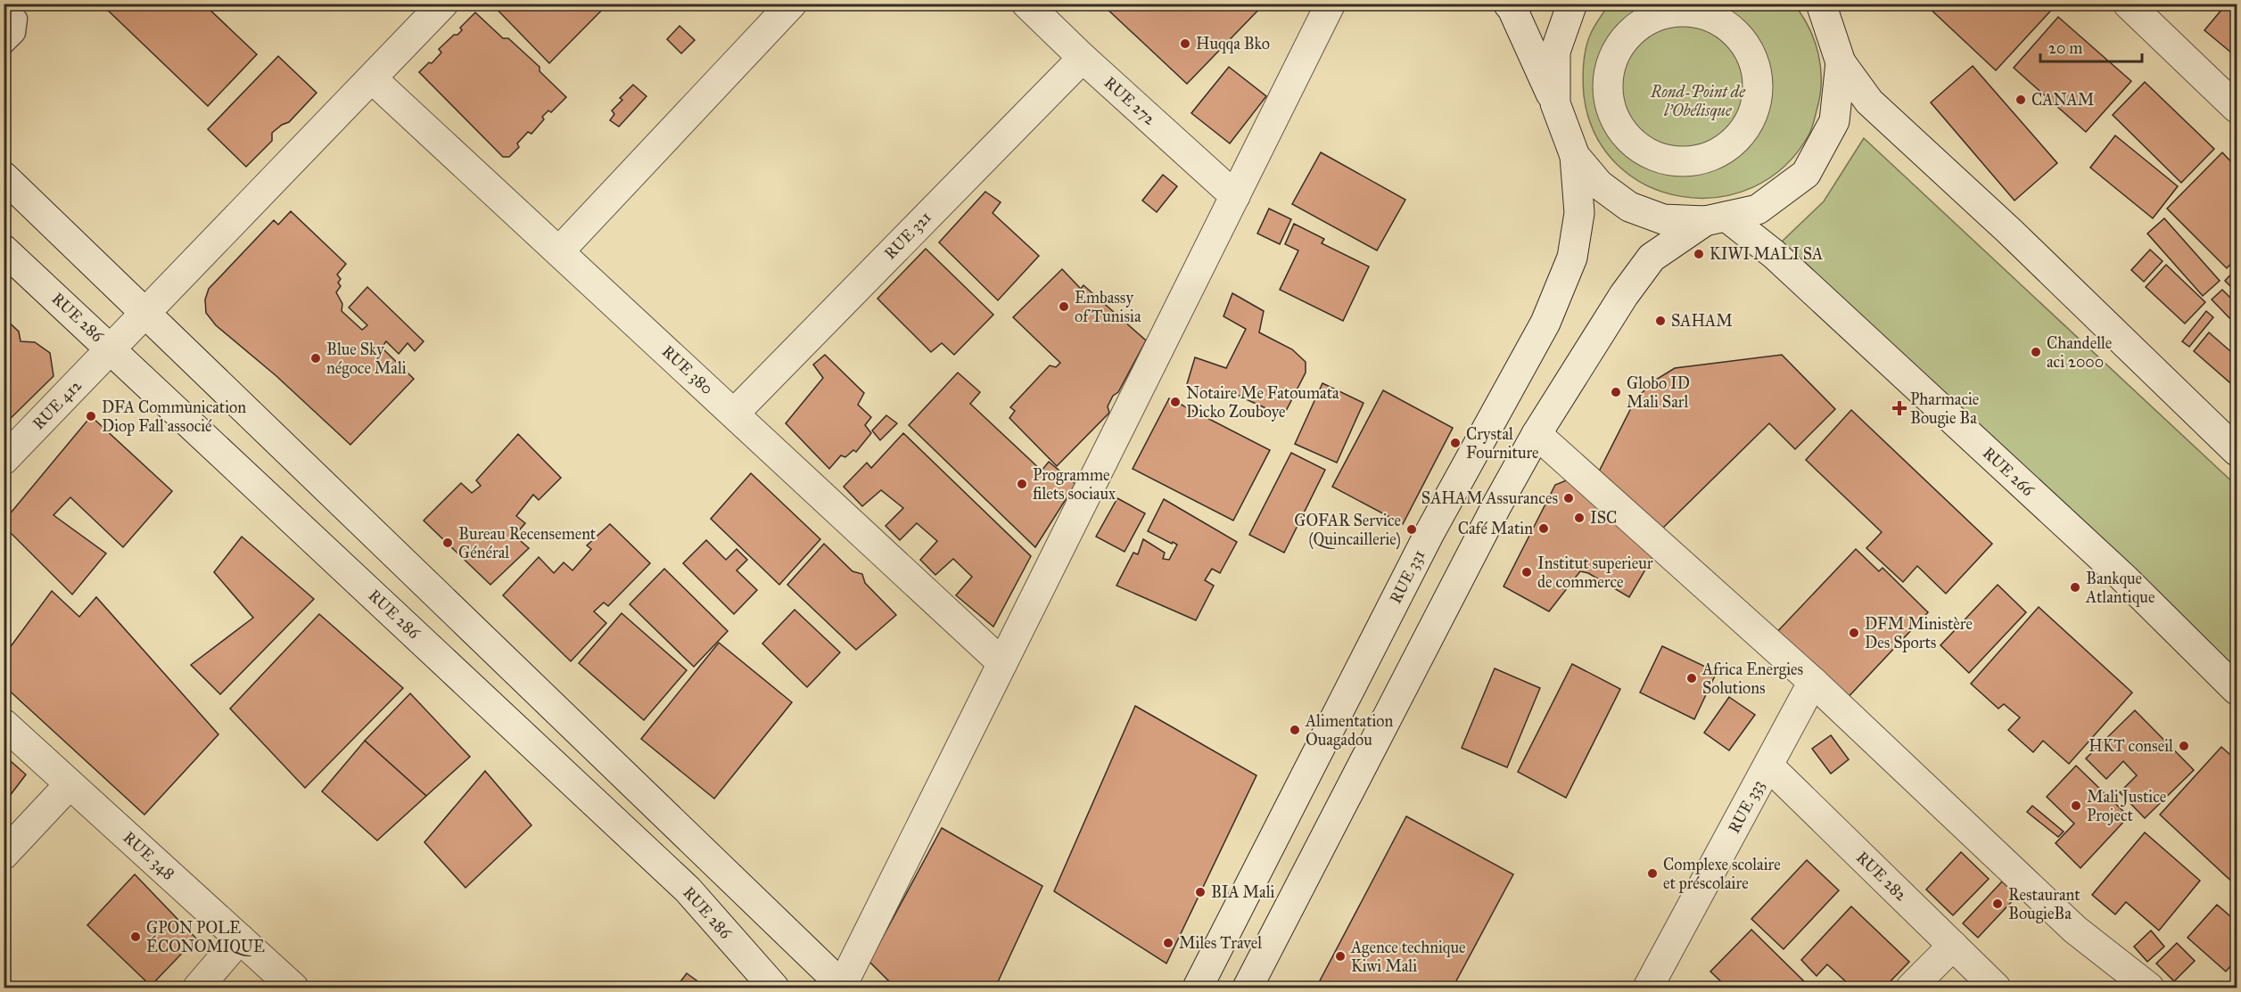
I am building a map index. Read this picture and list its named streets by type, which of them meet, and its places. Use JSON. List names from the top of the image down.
{
  "streets": {
    "street": [
      "RUE 272",
      "RUE 321",
      "RUE 286",
      "RUE 380",
      "RUE 412",
      "RUE 266",
      "RUE 331",
      "RUE 333",
      "RUE 348",
      "RUE 282"
    ]
  },
  "crossings": [
    ["RUE 272", "RUE 321"],
    ["RUE 321", "RUE 380"],
    ["RUE 286", "RUE 412"],
    ["RUE 380", "RUE 412"],
    ["RUE 333", "RUE 282"]
  ],
  "parks": ["Rond-Point de l'Obélisque"],
  "places": {
    "other": [
      "Huqqa Bko",
      "CANAM",
      "KIWI MALI SA",
      "Embassy of Tunisia",
      "SAHAM",
      "Chandelle aci 2000",
      "Blue Sky négoce Mali",
      "Globo ID Mali Sarl",
      "Notaire Me Fatoumata Dicko Zouboye",
      "DFA Communication Diop Fall associé",
      "Crystal Fourniture",
      "Programme filets sociaux",
      "SAHAM Assurances",
      "ISC",
      "Café Matin",
      "GOFAR Service (Quincaillerie)",
      "Bureau Recensement Général",
      "Institut superieur de commerce",
      "Bankque Atlantique",
      "DFM Ministère Des Sports",
      "Africa Energies Solutions",
      "Alimentation Ouagadou",
      "HKT conseil",
      "Mali Justice Project",
      "Complexe scolaire et préscolaire",
      "BIA Mali",
      "Restaurant BougieBa",
      "GPON POLE ÉCONOMIQUE",
      "Miles Travel",
      "Agence technique Kiwi Mali"
    ],
    "health": ["Pharmacie Bougie Ba"]
  },
  "scale_bar": "20 m"
}
